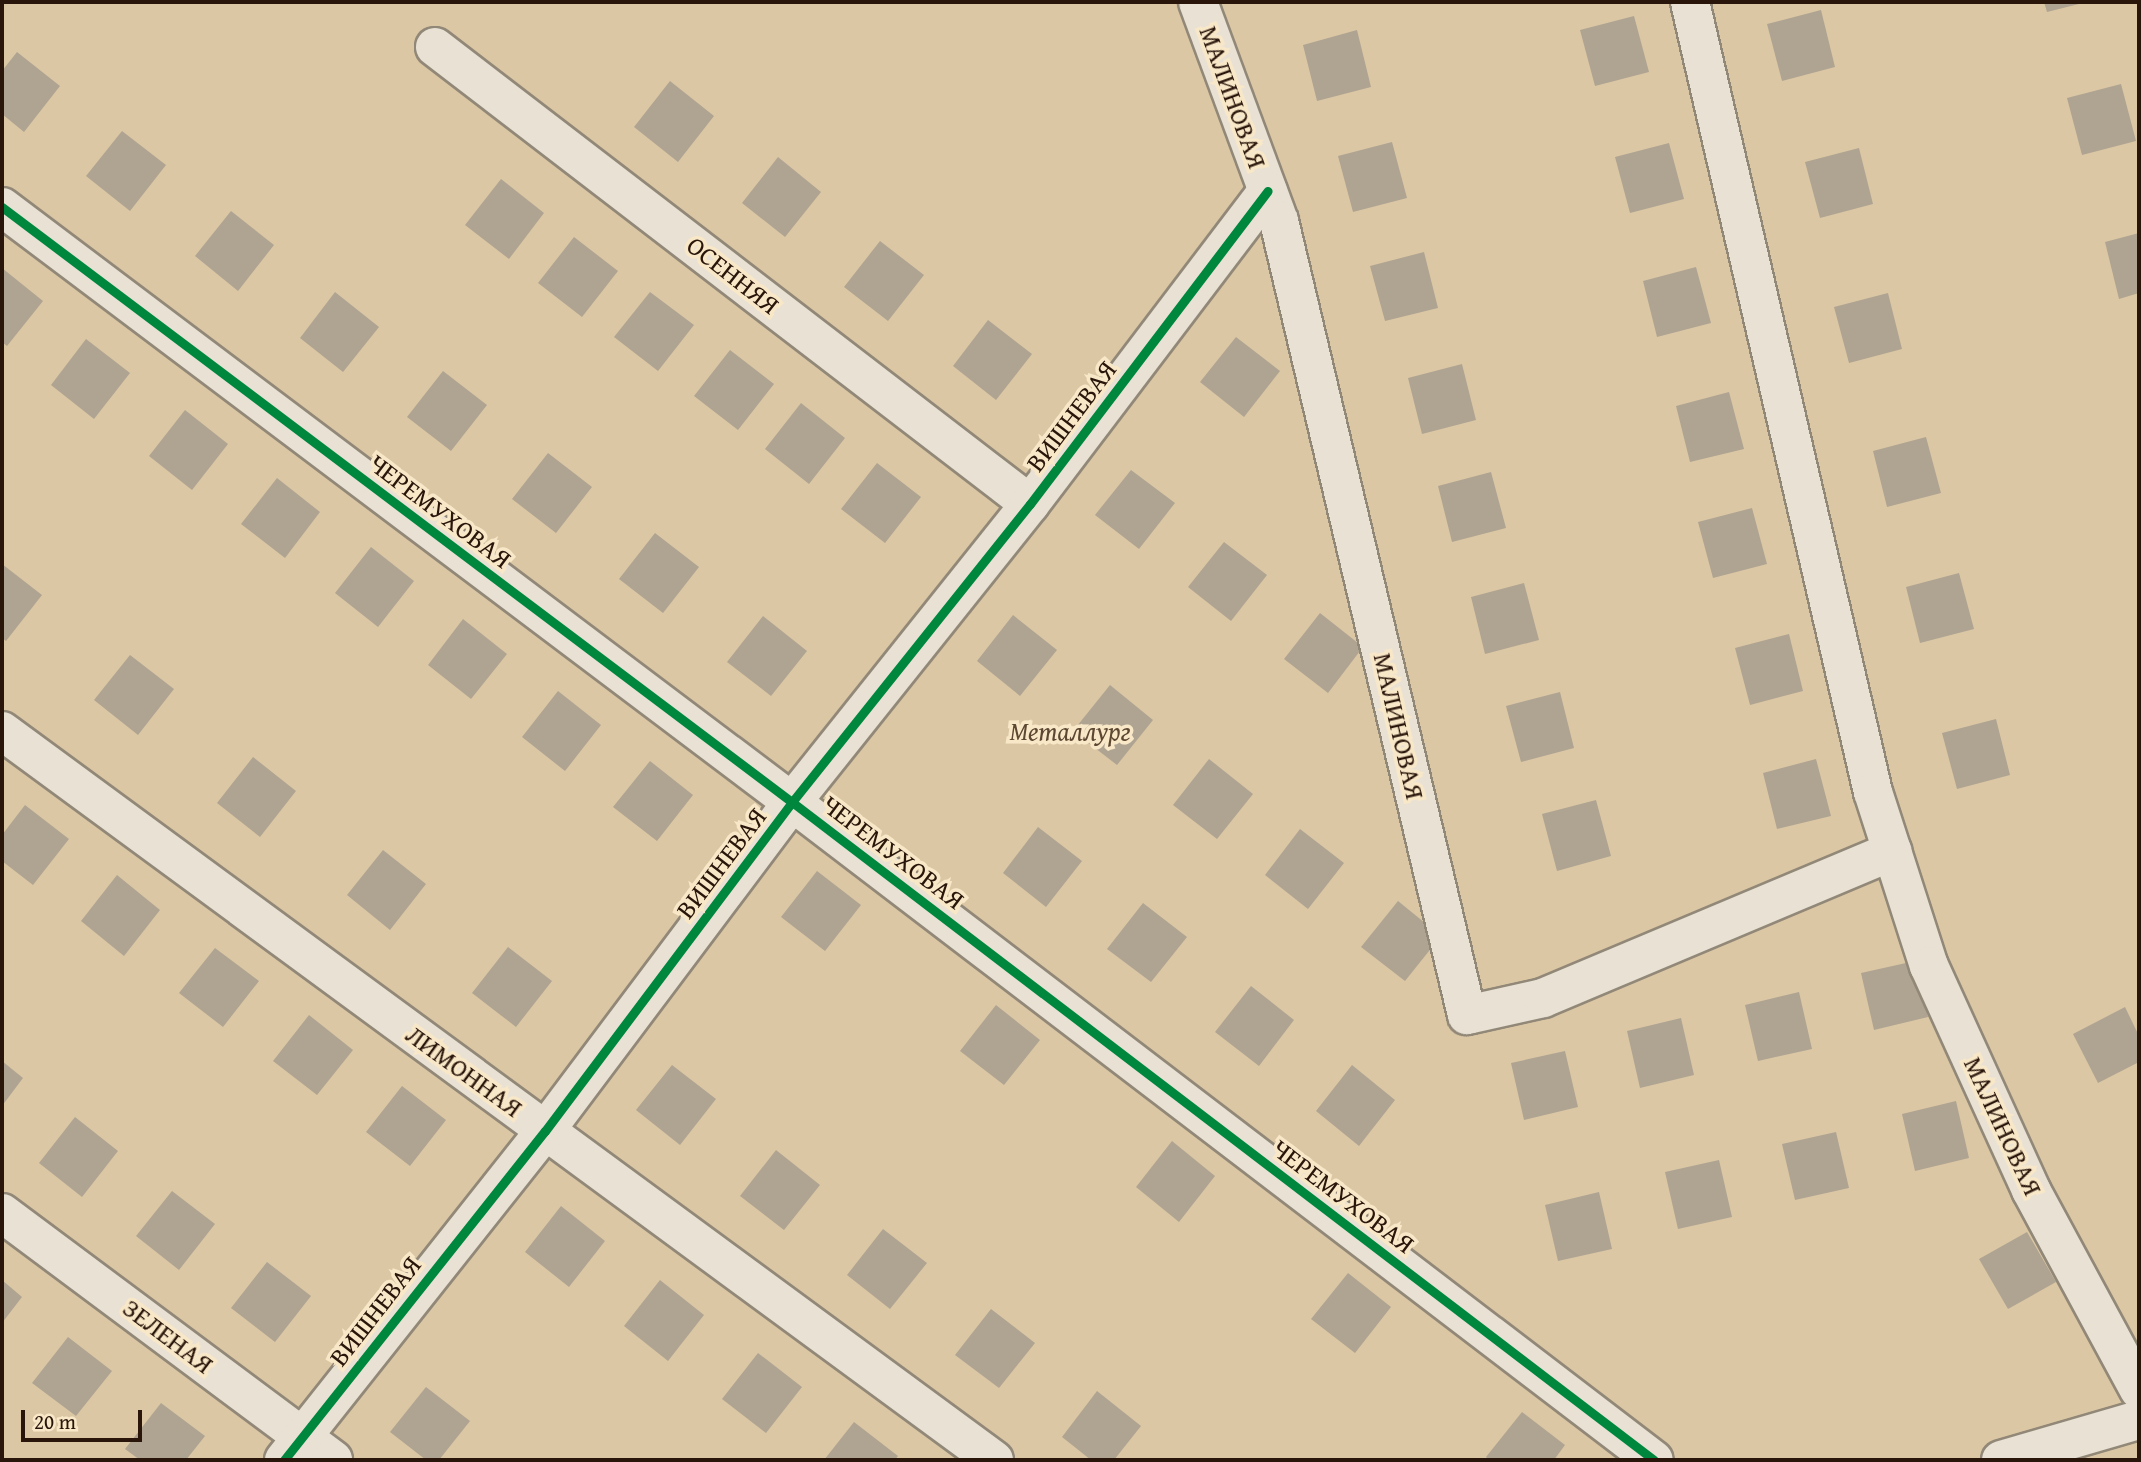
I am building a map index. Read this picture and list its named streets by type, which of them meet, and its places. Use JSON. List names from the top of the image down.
{
  "streets": {
    "street": [
      "МАЛИНОВАЯ",
      "ОСЕННЯЯ",
      "ВИШНЕВАЯ",
      "ЧЕРЕМУХОВАЯ",
      "ЛИМОННАЯ",
      "ЗЕЛЕНАЯ"
    ]
  },
  "crossings": [
    ["МАЛИНОВАЯ", "ВИШНЕВАЯ"],
    ["ОСЕННЯЯ", "ВИШНЕВАЯ"],
    ["ВИШНЕВАЯ", "ЧЕРЕМУХОВАЯ"],
    ["ВИШНЕВАЯ", "ЛИМОННАЯ"],
    ["ВИШНЕВАЯ", "ЗЕЛЕНАЯ"]
  ],
  "parks": ["Металлург"],
  "scale_bar": "20 m"
}
